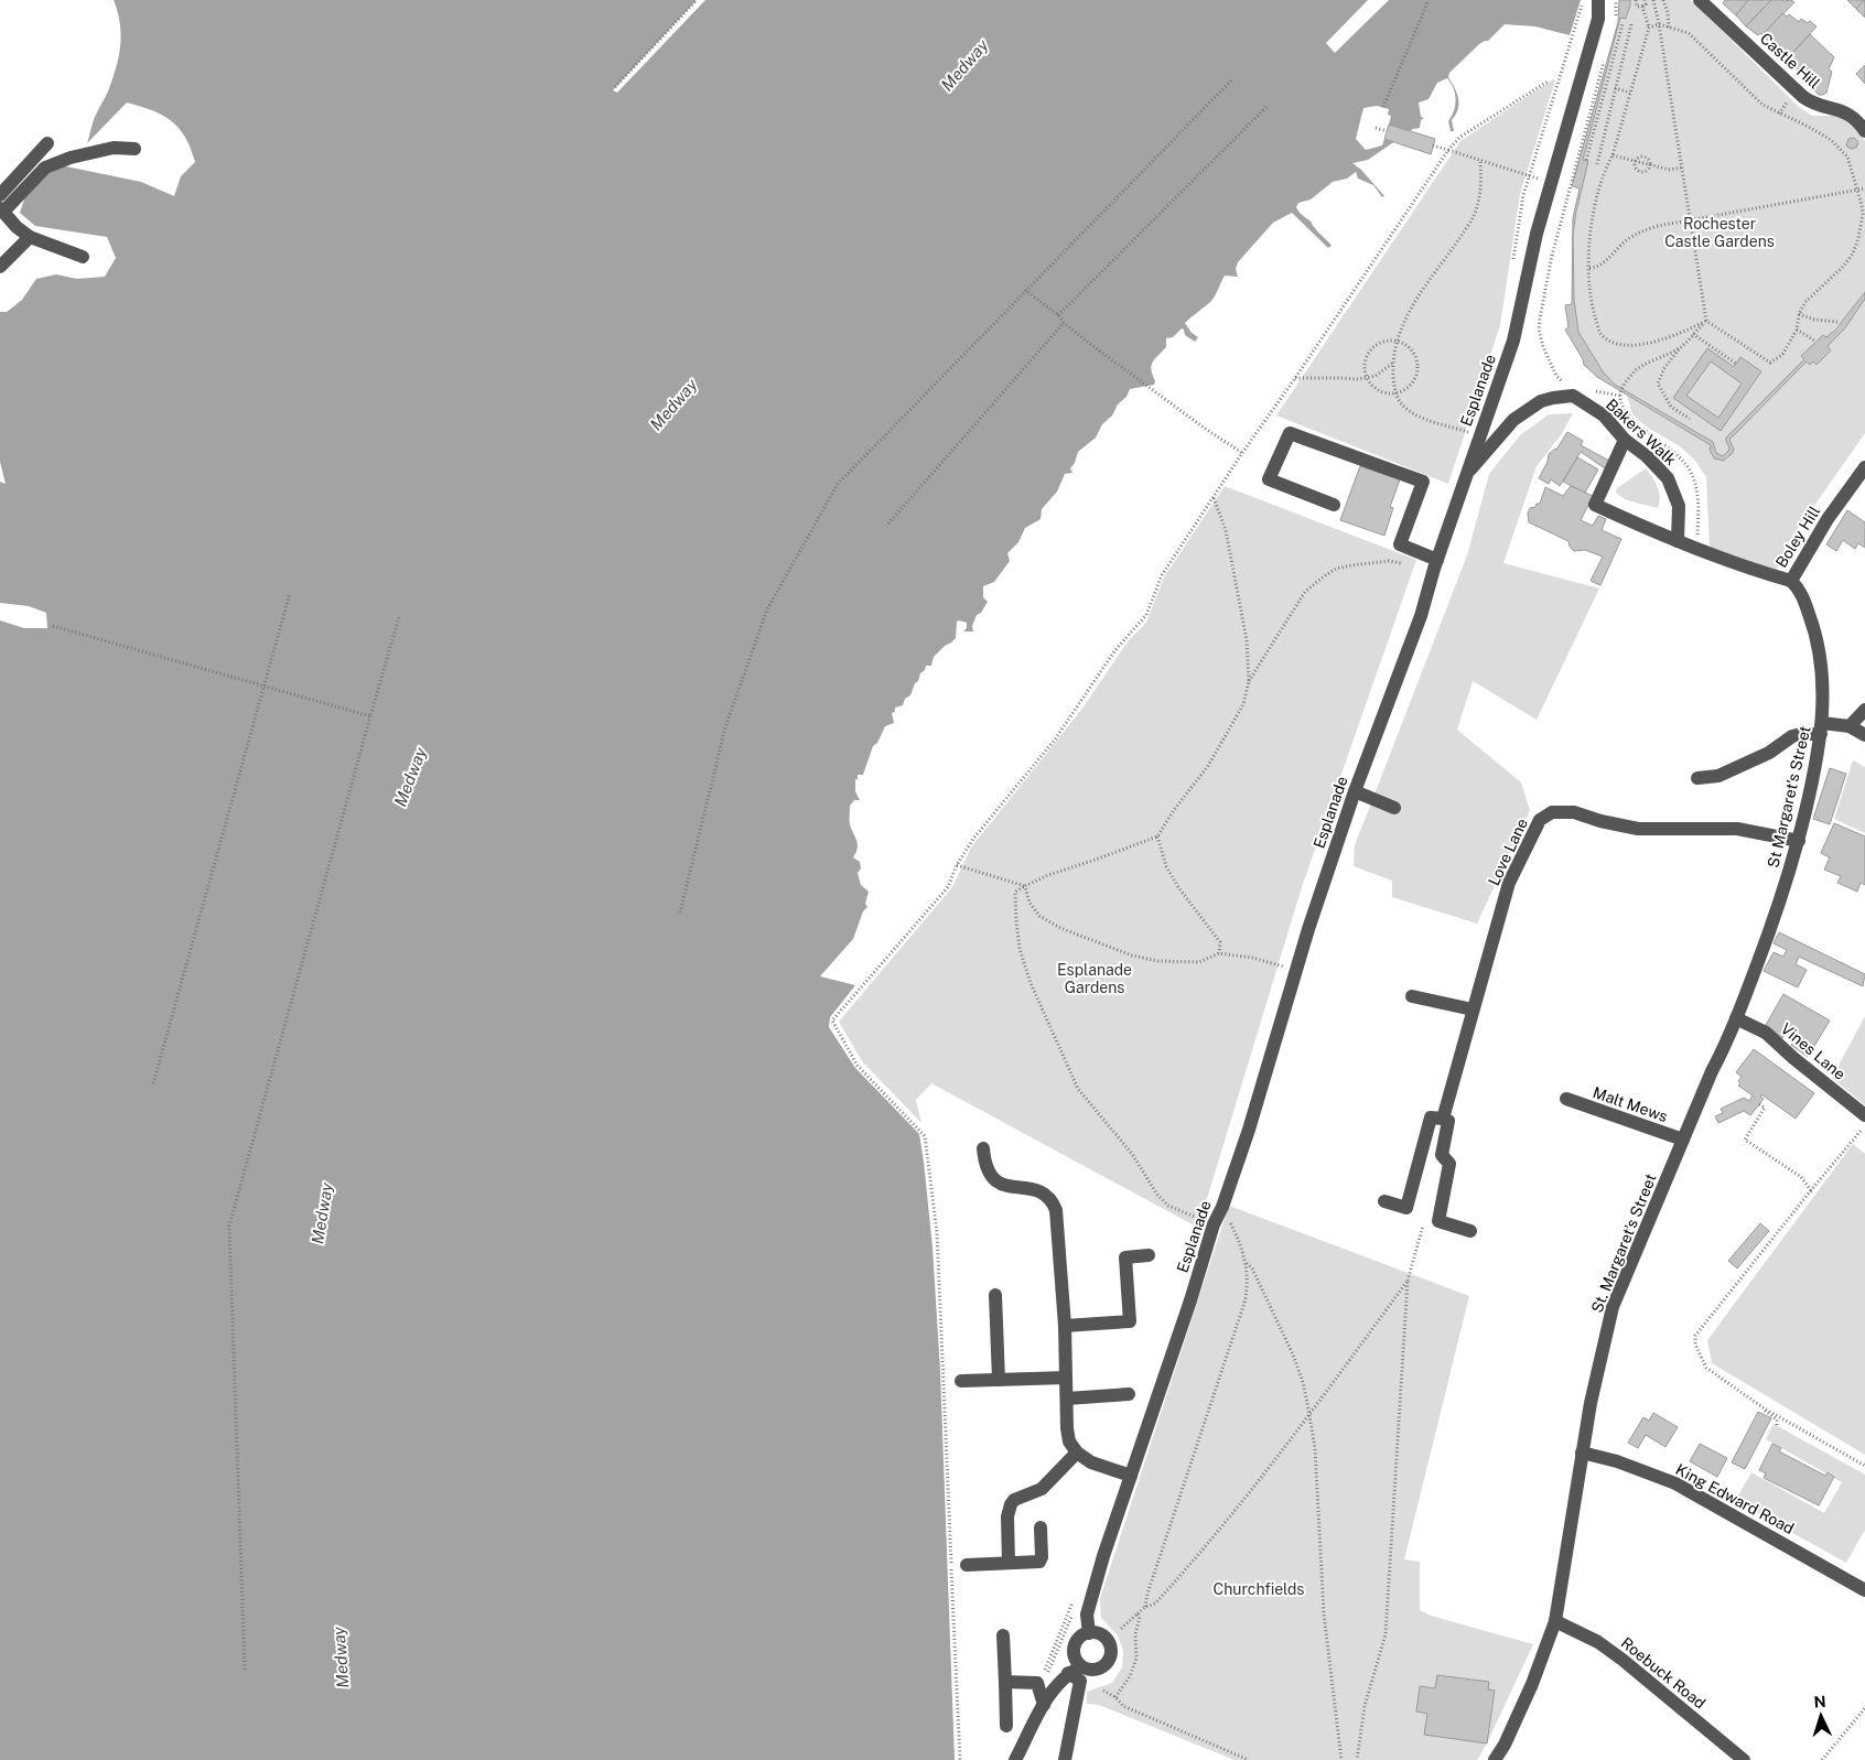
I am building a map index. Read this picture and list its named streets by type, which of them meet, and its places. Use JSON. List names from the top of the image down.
{
  "streets": {
    "street": [
      "Castle Hill",
      "Esplanade",
      "Bakers Walk",
      "Boley Hill",
      "St Margaret's Street",
      "Love Lane",
      "Vines Lane",
      "Malt Mews",
      "St. Margaret's Street",
      "King Edward Road",
      "Roebuck Road"
    ]
  },
  "crossings": [
    ["Esplanade", "Bakers Walk"],
    ["Bakers Walk", "Boley Hill"],
    ["Boley Hill", "St Margaret's Street"],
    ["St Margaret's Street", "Love Lane"],
    ["St Margaret's Street", "Vines Lane"],
    ["St Margaret's Street", "St. Margaret's Street"],
    ["Vines Lane", "St. Margaret's Street"],
    ["Malt Mews", "St. Margaret's Street"],
    ["St. Margaret's Street", "King Edward Road"],
    ["St. Margaret's Street", "Roebuck Road"]
  ],
  "water": ["Medway"],
  "parks": ["Rochester Castle Gardens", "Esplanade Gardens", "Churchfields"],
  "north": "top"
}
